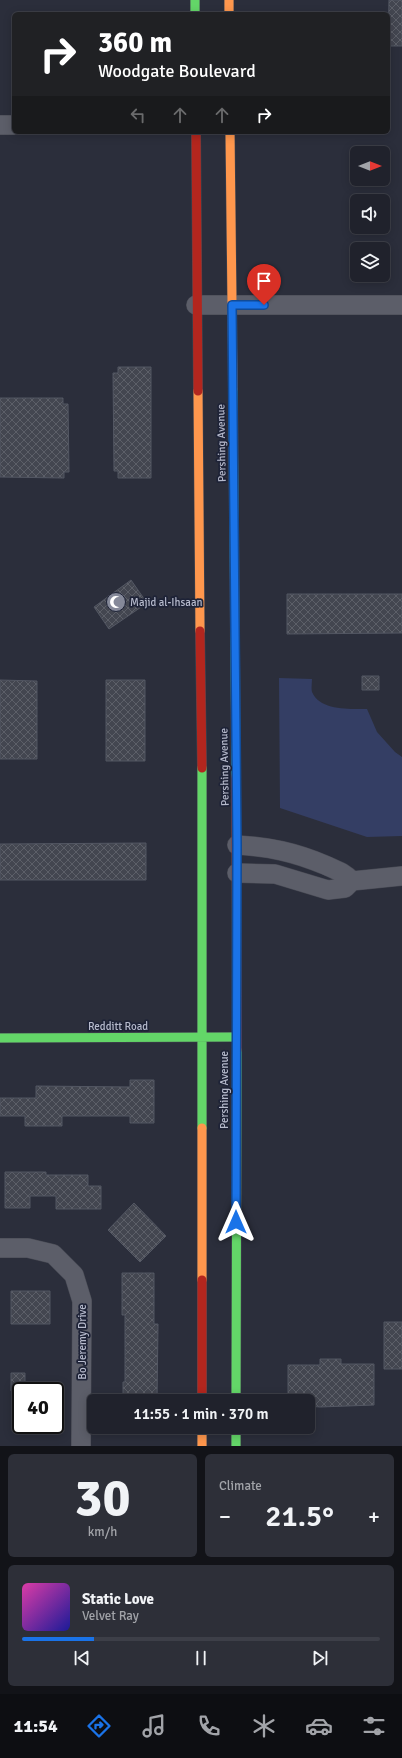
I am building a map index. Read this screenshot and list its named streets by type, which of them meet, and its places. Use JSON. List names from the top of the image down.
{
  "streets": {
    "street": ["Pershing Avenue", "Redditt Road", "Bo Jeremy Drive"]
  },
  "crossings": [
    ["Pershing Avenue", "Redditt Road"]
  ],
  "places": {
    "mosque": ["Majid al-Ihsaan"]
  },
  "north": "right",
  "page": {
    "turn": ["360 m", "Woodgate Boulevard"],
    "limit": "40",
    "trip": "11:55 · 1 min · 370 m",
    "tile": [
      ["30", "km/h"],
      "Climate"
    ],
    "heat": ["−", "21.5°", "+"],
    "song": ["Static Love", "Velvet Ray"],
    "tabs": "11:54"
  }
}
